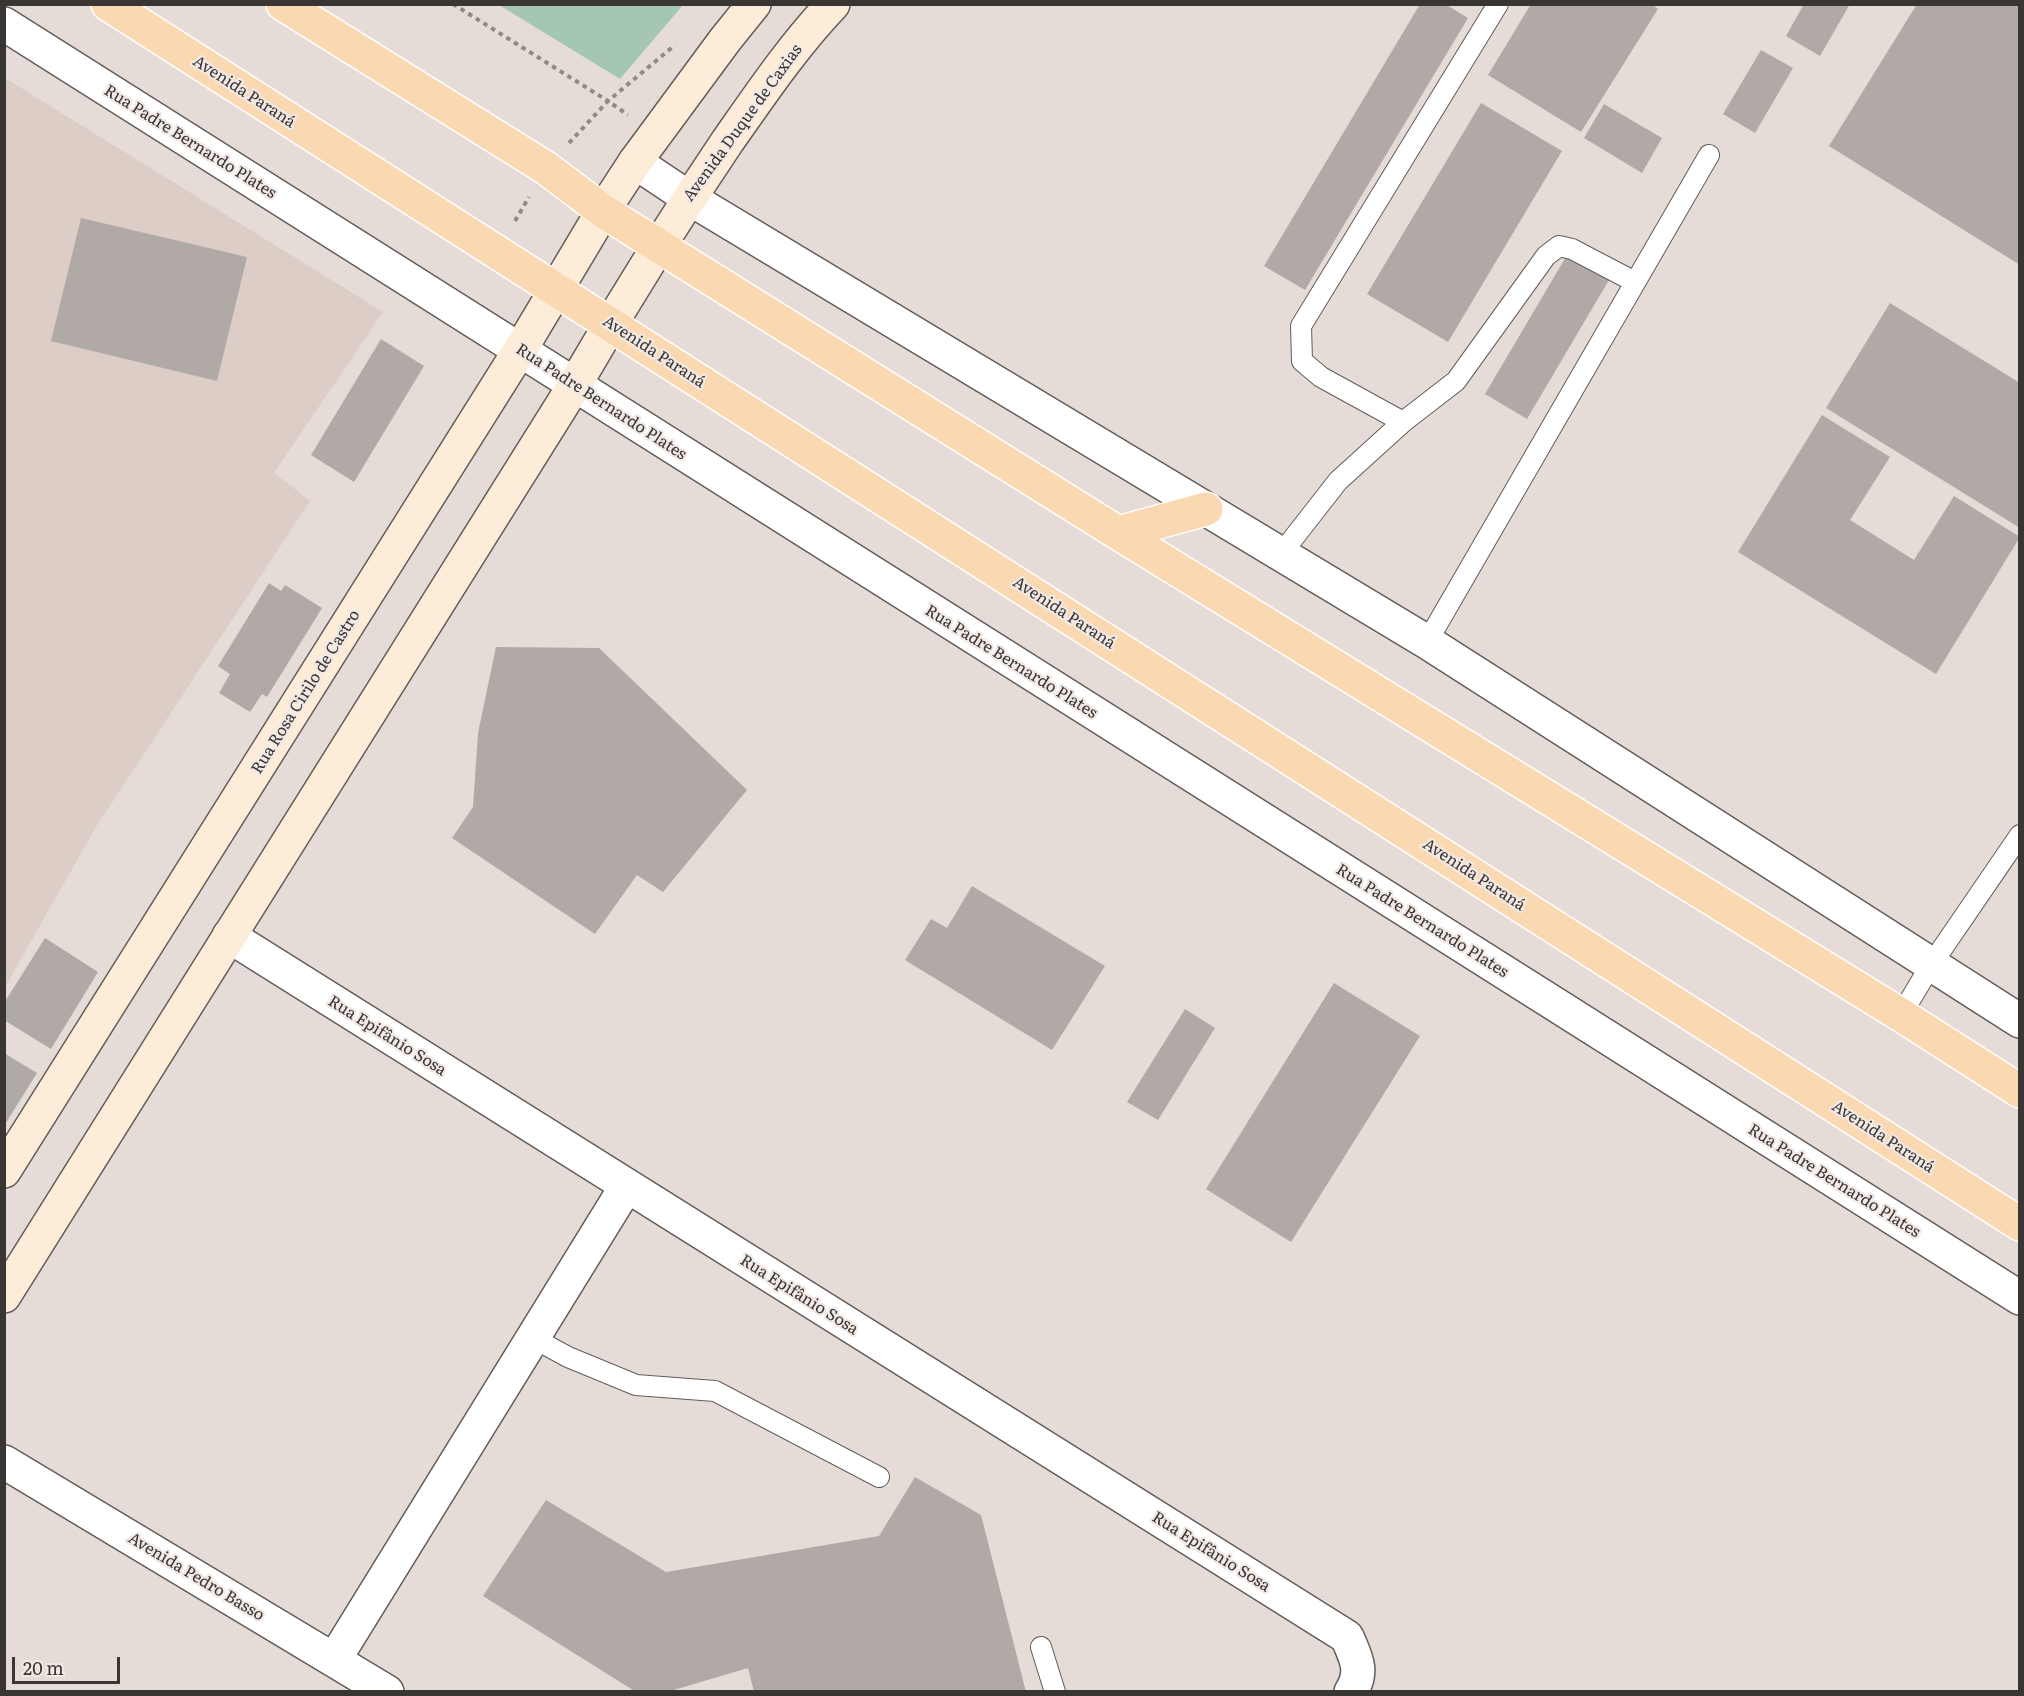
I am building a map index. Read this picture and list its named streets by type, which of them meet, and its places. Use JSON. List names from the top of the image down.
{
  "streets": {
    "main road": ["Avenida Paraná", "Avenida Duque de Caxias", "Rua Rosa Cirilo de Castro"],
    "street": ["Rua Padre Bernardo Plates", "Rua Epifânio Sosa", "Avenida Pedro Basso"]
  },
  "crossings": [
    ["Avenida Paraná", "Avenida Duque de Caxias"],
    ["Avenida Paraná", "Rua Rosa Cirilo de Castro"],
    ["Avenida Duque de Caxias", "Rua Padre Bernardo Plates"],
    ["Avenida Duque de Caxias", "Rua Epifânio Sosa"],
    ["Rua Padre Bernardo Plates", "Rua Rosa Cirilo de Castro"]
  ],
  "scale_bar": "20 m"
}
